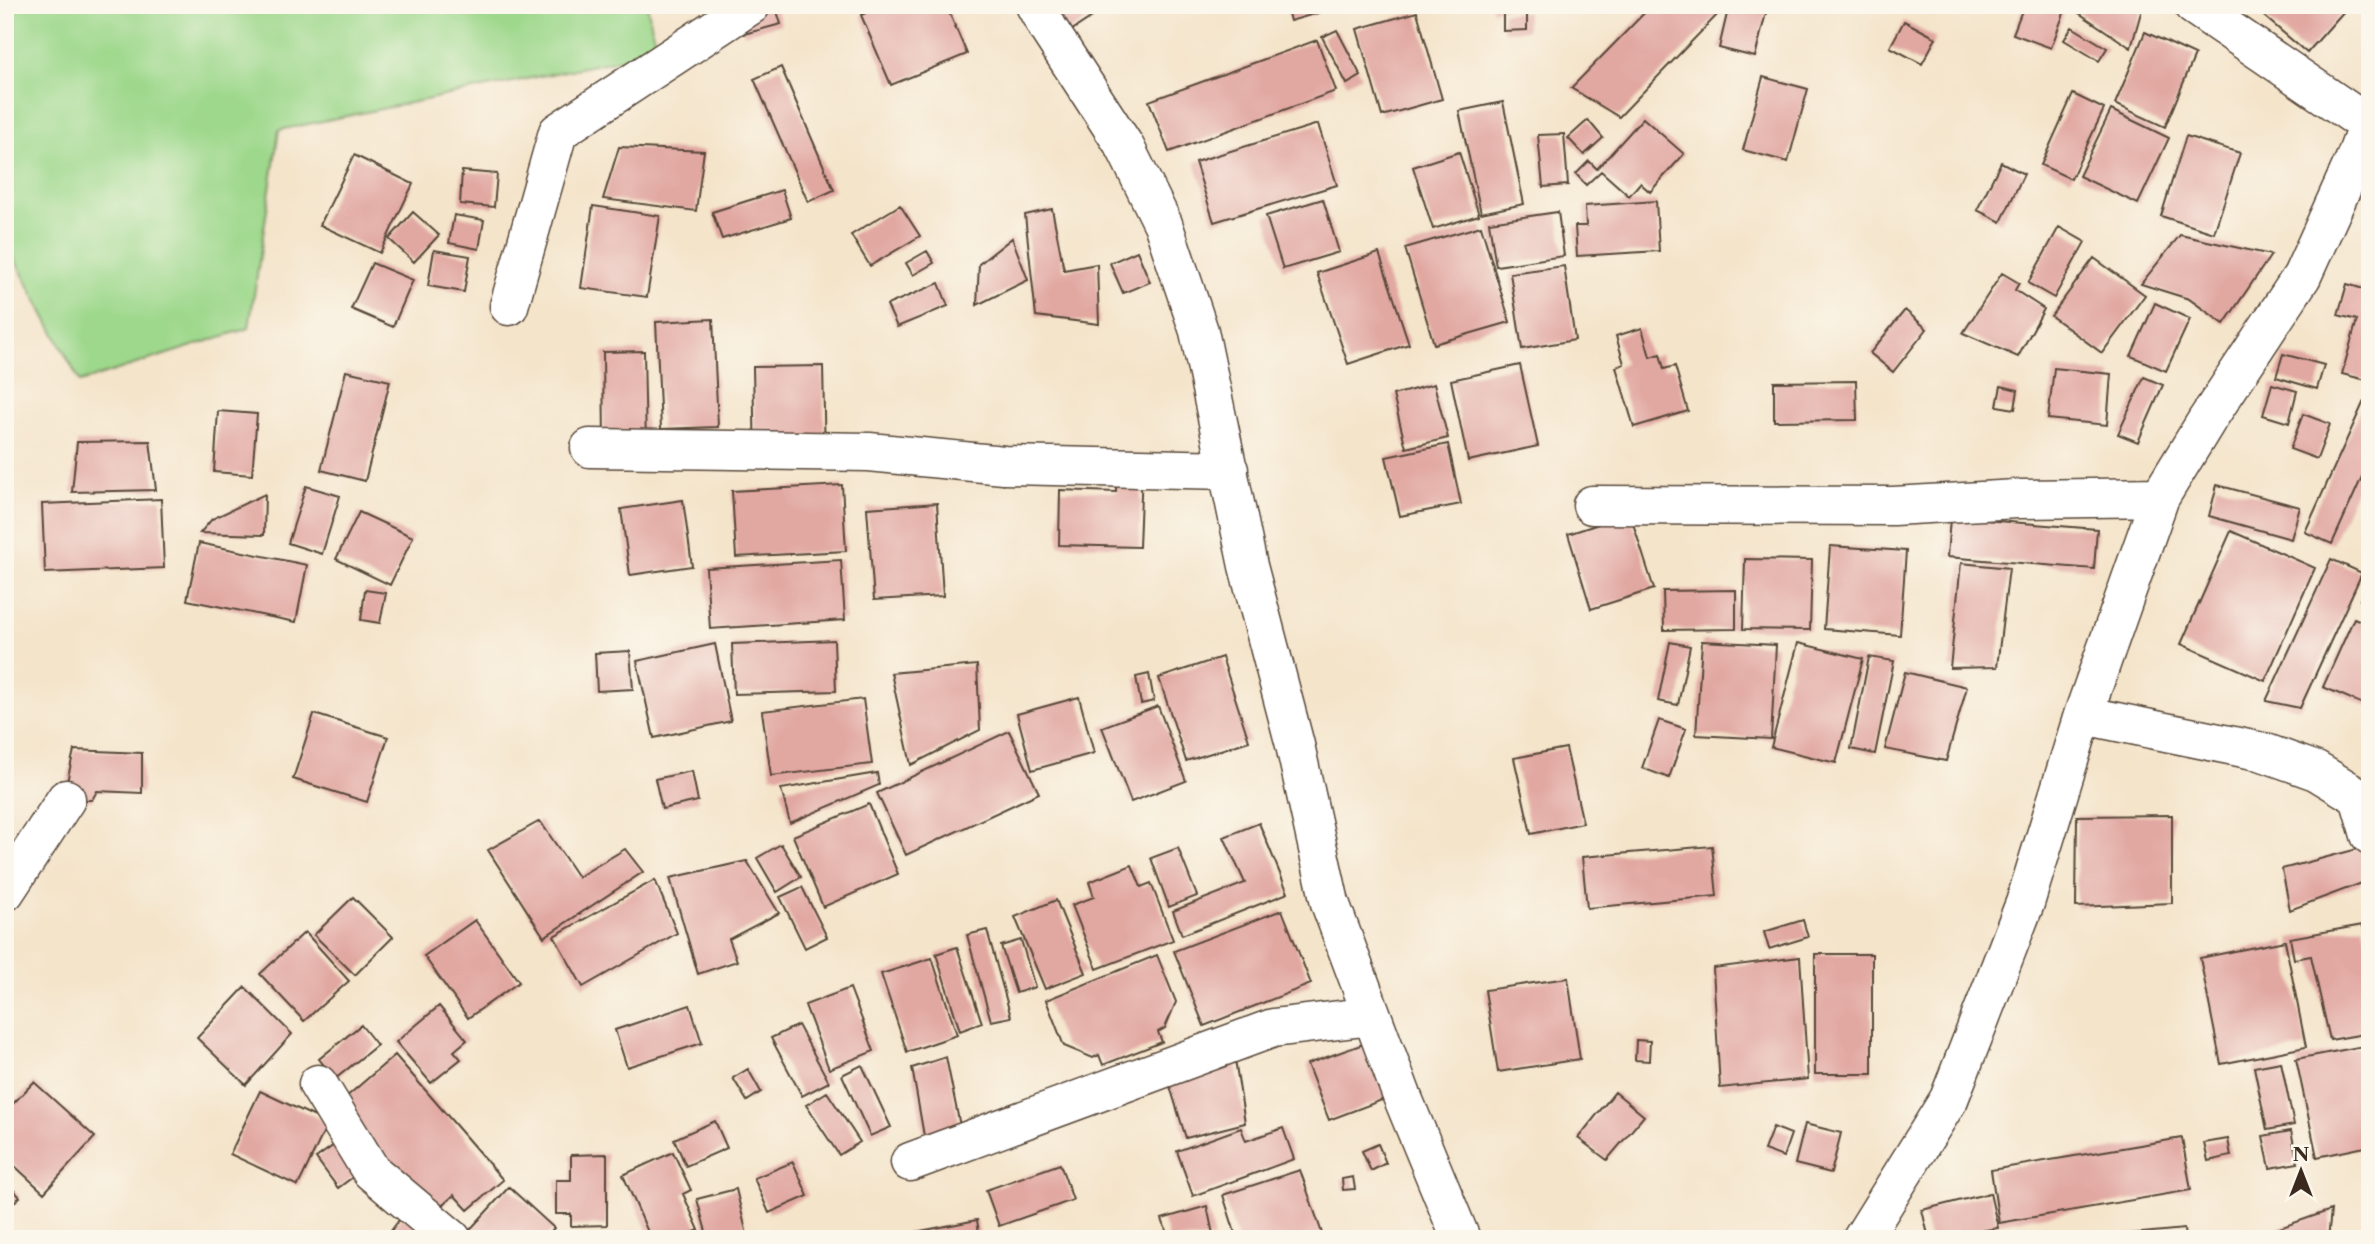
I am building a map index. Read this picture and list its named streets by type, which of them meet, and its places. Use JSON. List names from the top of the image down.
{
  "north": "top"
}
